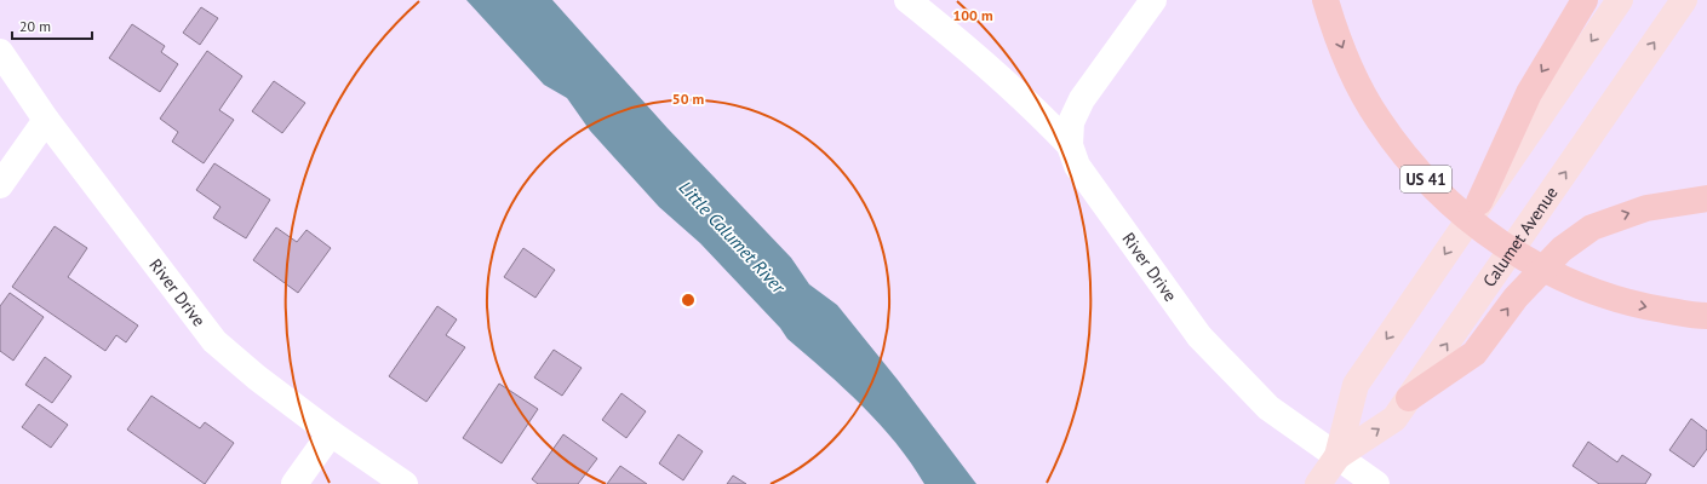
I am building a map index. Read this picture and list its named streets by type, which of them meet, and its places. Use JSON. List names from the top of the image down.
{
  "streets": {
    "highway": ["US 41"],
    "main road": ["Calumet Avenue"],
    "street": ["River Drive"]
  },
  "crossings": [
    ["Calumet Avenue", "River Drive"]
  ],
  "water": ["Little Calumet River"],
  "scale_bar": "20 m",
  "rings": ["100 m", "50 m"]
}
